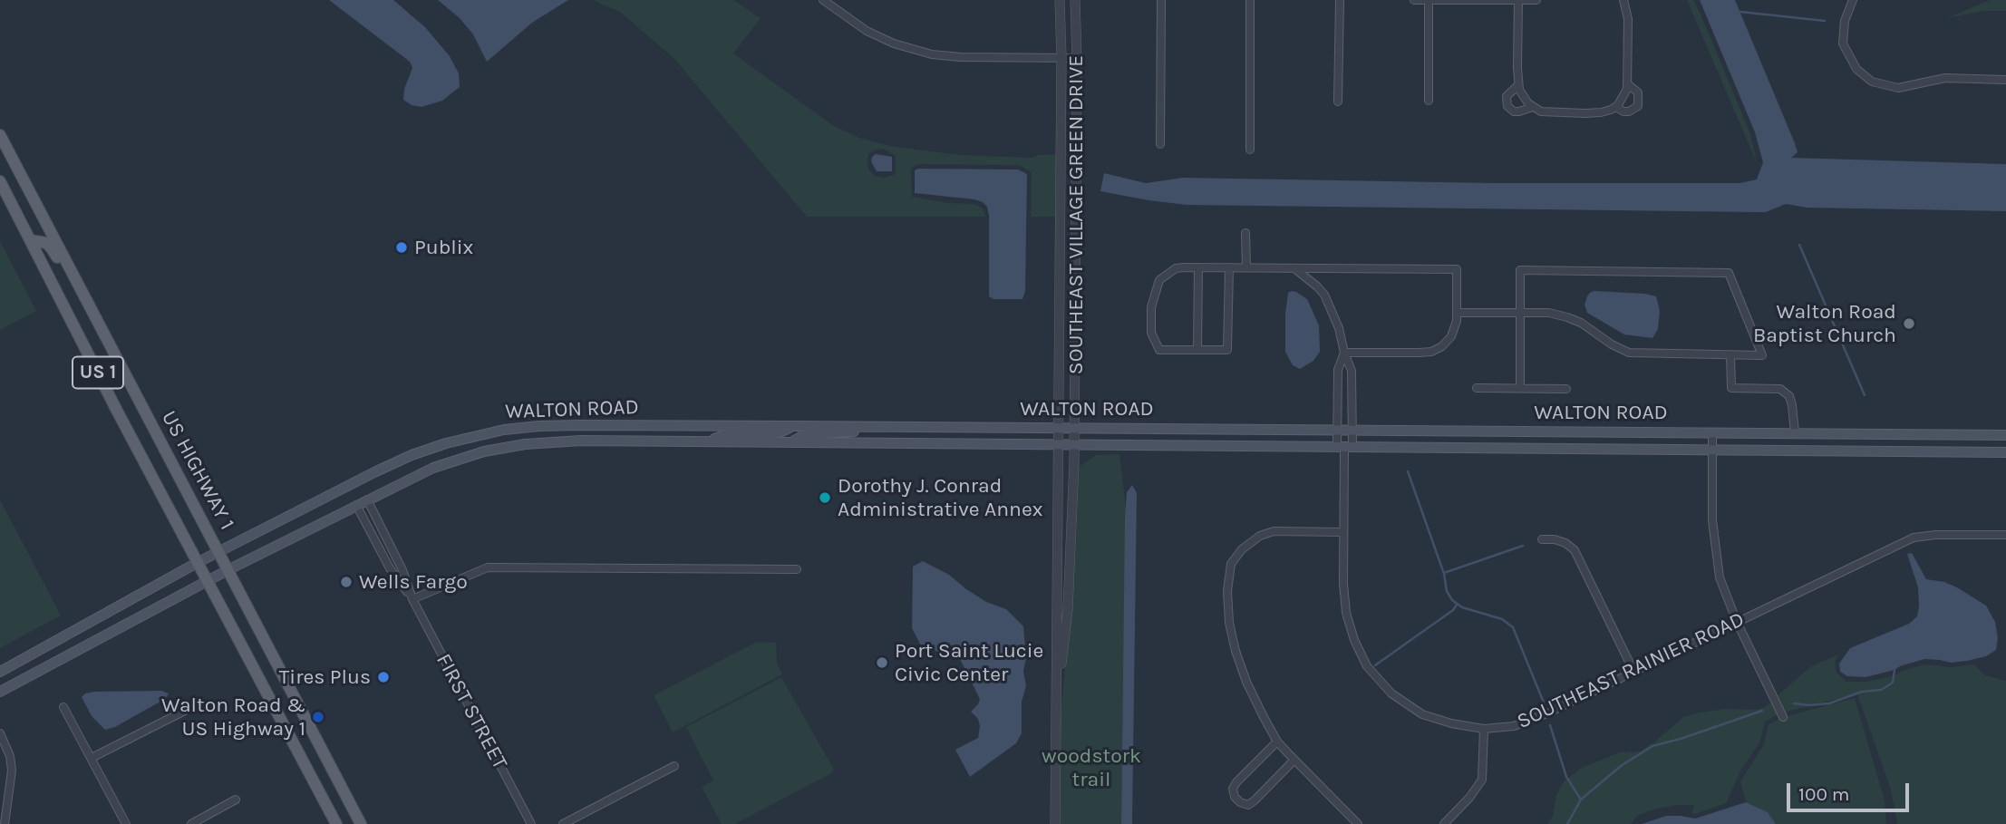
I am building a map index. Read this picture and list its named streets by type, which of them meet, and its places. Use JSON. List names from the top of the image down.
{
  "streets": {
    "main road": ["US 1", "WALTON ROAD", "US HIGHWAY 1"],
    "street": ["SOUTHEAST VILLAGE GREEN DRIVE", "SOUTHEAST RAINIER ROAD", "FIRST STREET"]
  },
  "crossings": [
    ["SOUTHEAST VILLAGE GREEN DRIVE", "WALTON ROAD"],
    ["WALTON ROAD", "US HIGHWAY 1"],
    ["WALTON ROAD", "SOUTHEAST RAINIER ROAD"],
    ["WALTON ROAD", "FIRST STREET"]
  ],
  "parks": ["woodstork trail"],
  "places": [
    "Publix",
    "Walton Road Baptist Church",
    "Dorothy J. Conrad Administrative Annex",
    "Wells Fargo",
    "Port Saint Lucie Civic Center",
    "Tires Plus",
    "Walton Road & US Highway 1"
  ],
  "scale_bar": "100 m"
}
